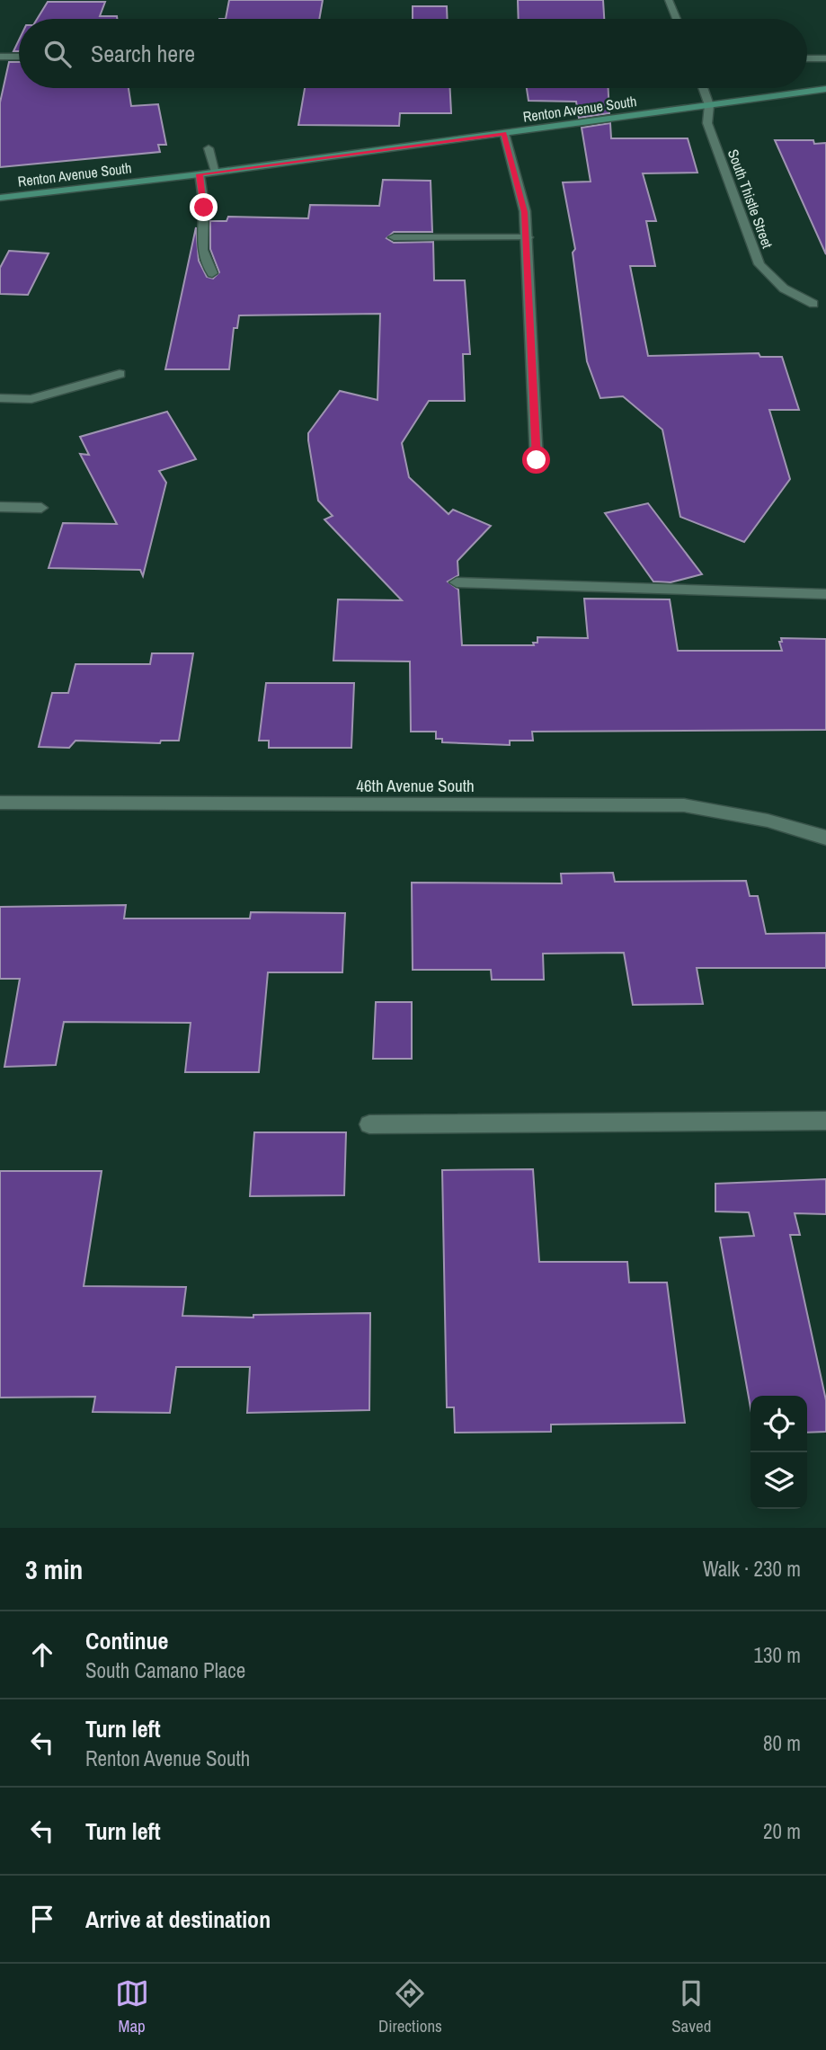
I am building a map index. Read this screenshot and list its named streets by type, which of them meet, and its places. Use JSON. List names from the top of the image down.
{
  "streets": {
    "main road": ["Renton Avenue South"],
    "street": ["South Thistle Street", "46th Avenue South"]
  },
  "crossings": [
    ["Renton Avenue South", "South Thistle Street"]
  ],
  "page": {
    "search": "Search here",
    "heading": ["3 min", "Walk · 230 m"],
    "list": [
      ["Continue", "South Camano Place", "130 m"],
      ["Turn left", "Renton Avenue South", "80 m"],
      ["Turn left", "20 m"],
      "Arrive at destination"
    ],
    "nav": ["Map", "Directions", "Saved"]
  }
}
